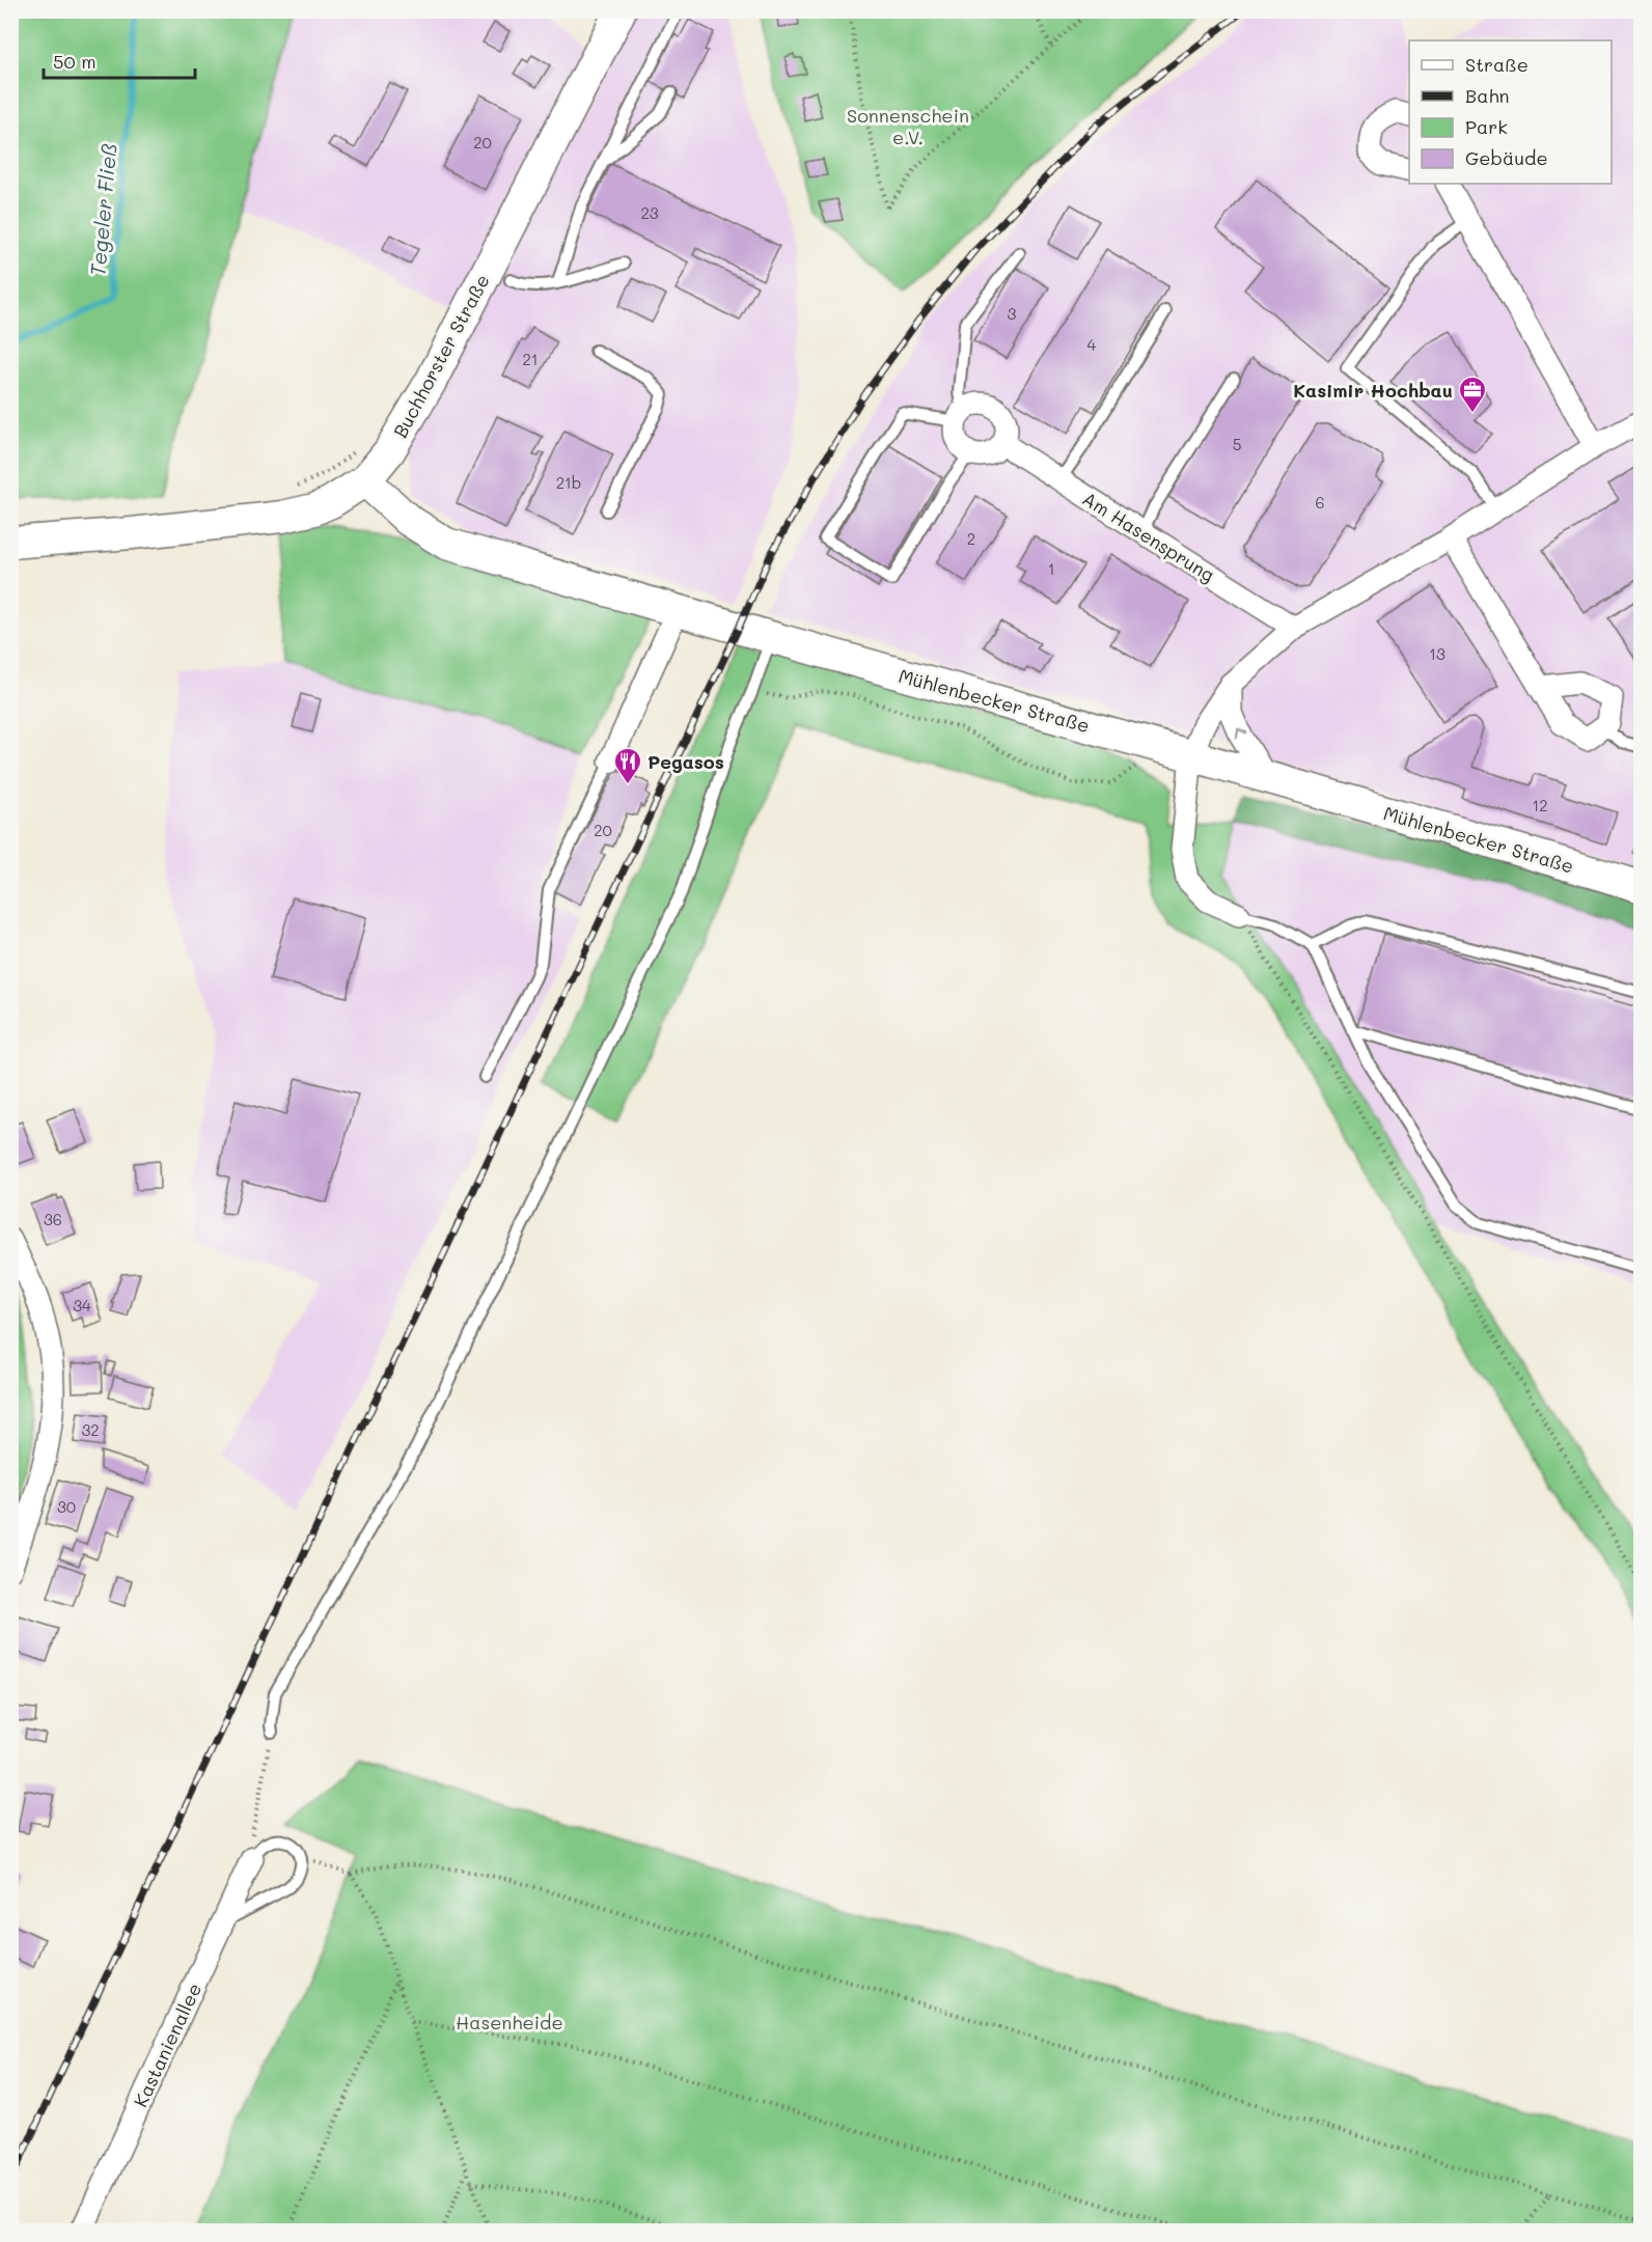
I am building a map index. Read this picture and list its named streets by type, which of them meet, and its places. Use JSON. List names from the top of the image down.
{
  "streets": {
    "main road": ["Buchhorster Straße", "Mühlenbecker Straße"],
    "street": ["Am Hasensprung", "Kastanienallee"]
  },
  "crossings": [
    ["Buchhorster Straße", "Mühlenbecker Straße"]
  ],
  "water": ["Tegeler Fließ"],
  "parks": ["Sonnenschein e.V.", "Hasenheide"],
  "places": {
    "office": ["Kasimir Hochbau"],
    "restaurant": ["Pegasos"]
  },
  "house_numbers": [
    "20",
    "23",
    "3",
    "4",
    "21",
    "5",
    "21b",
    "6",
    "2",
    "1",
    "13",
    "12",
    "20",
    "36",
    "34",
    "32",
    "30"
  ],
  "legend": [
    "Straße",
    "Bahn",
    "Park",
    "Gebäude"
  ],
  "scale_bar": "50 m"
}
